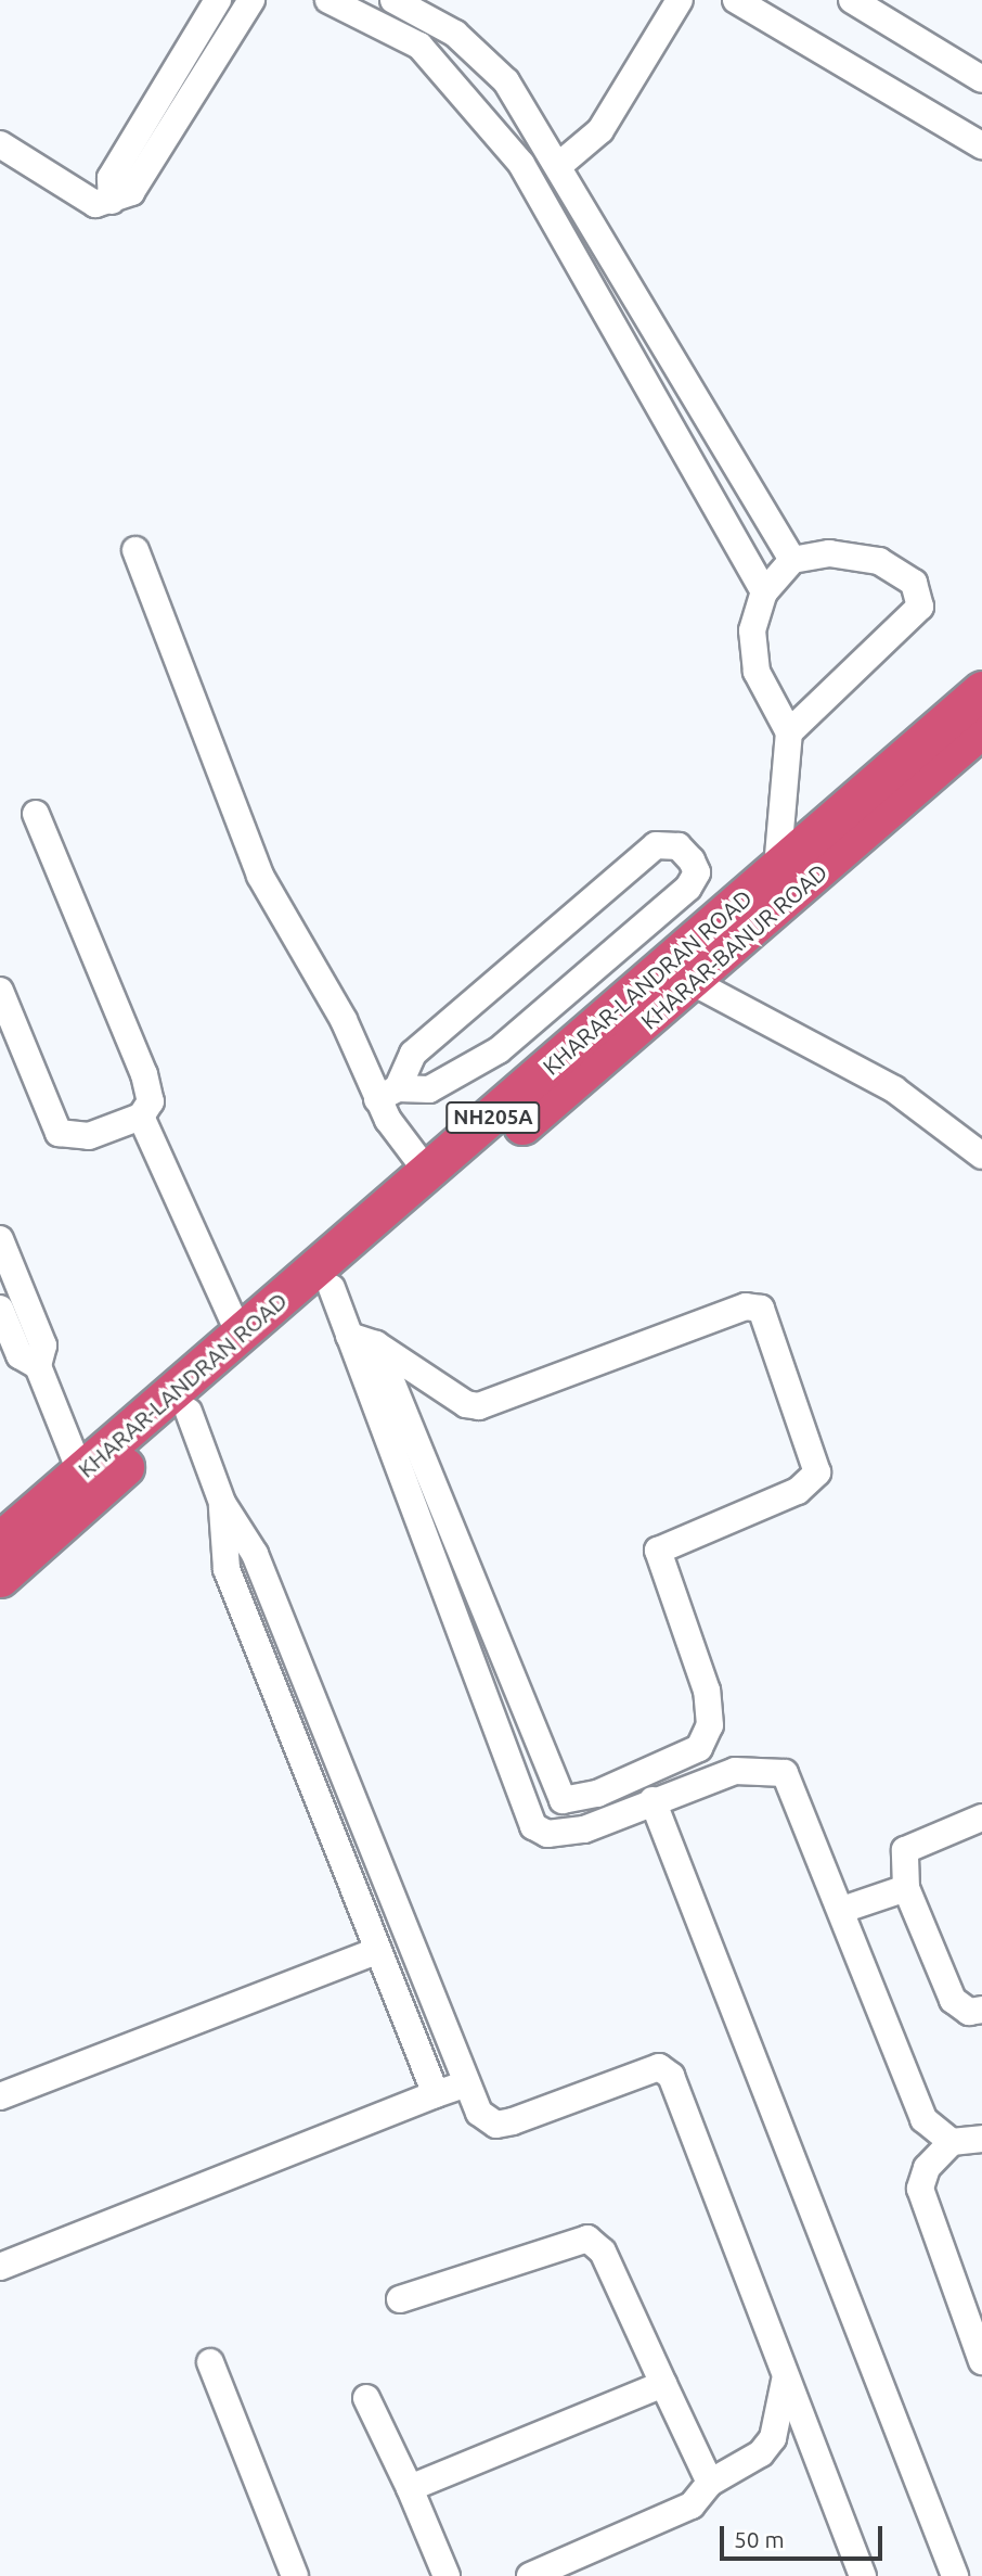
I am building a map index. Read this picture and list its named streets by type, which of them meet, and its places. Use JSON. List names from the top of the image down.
{
  "streets": {
    "highway": ["KHARAR-BANUR ROAD", "KHARAR-LANDRAN ROAD", "NH205A"]
  },
  "crossings": [
    ["KHARAR-BANUR ROAD", "KHARAR-LANDRAN ROAD"]
  ],
  "scale_bar": "50 m"
}
